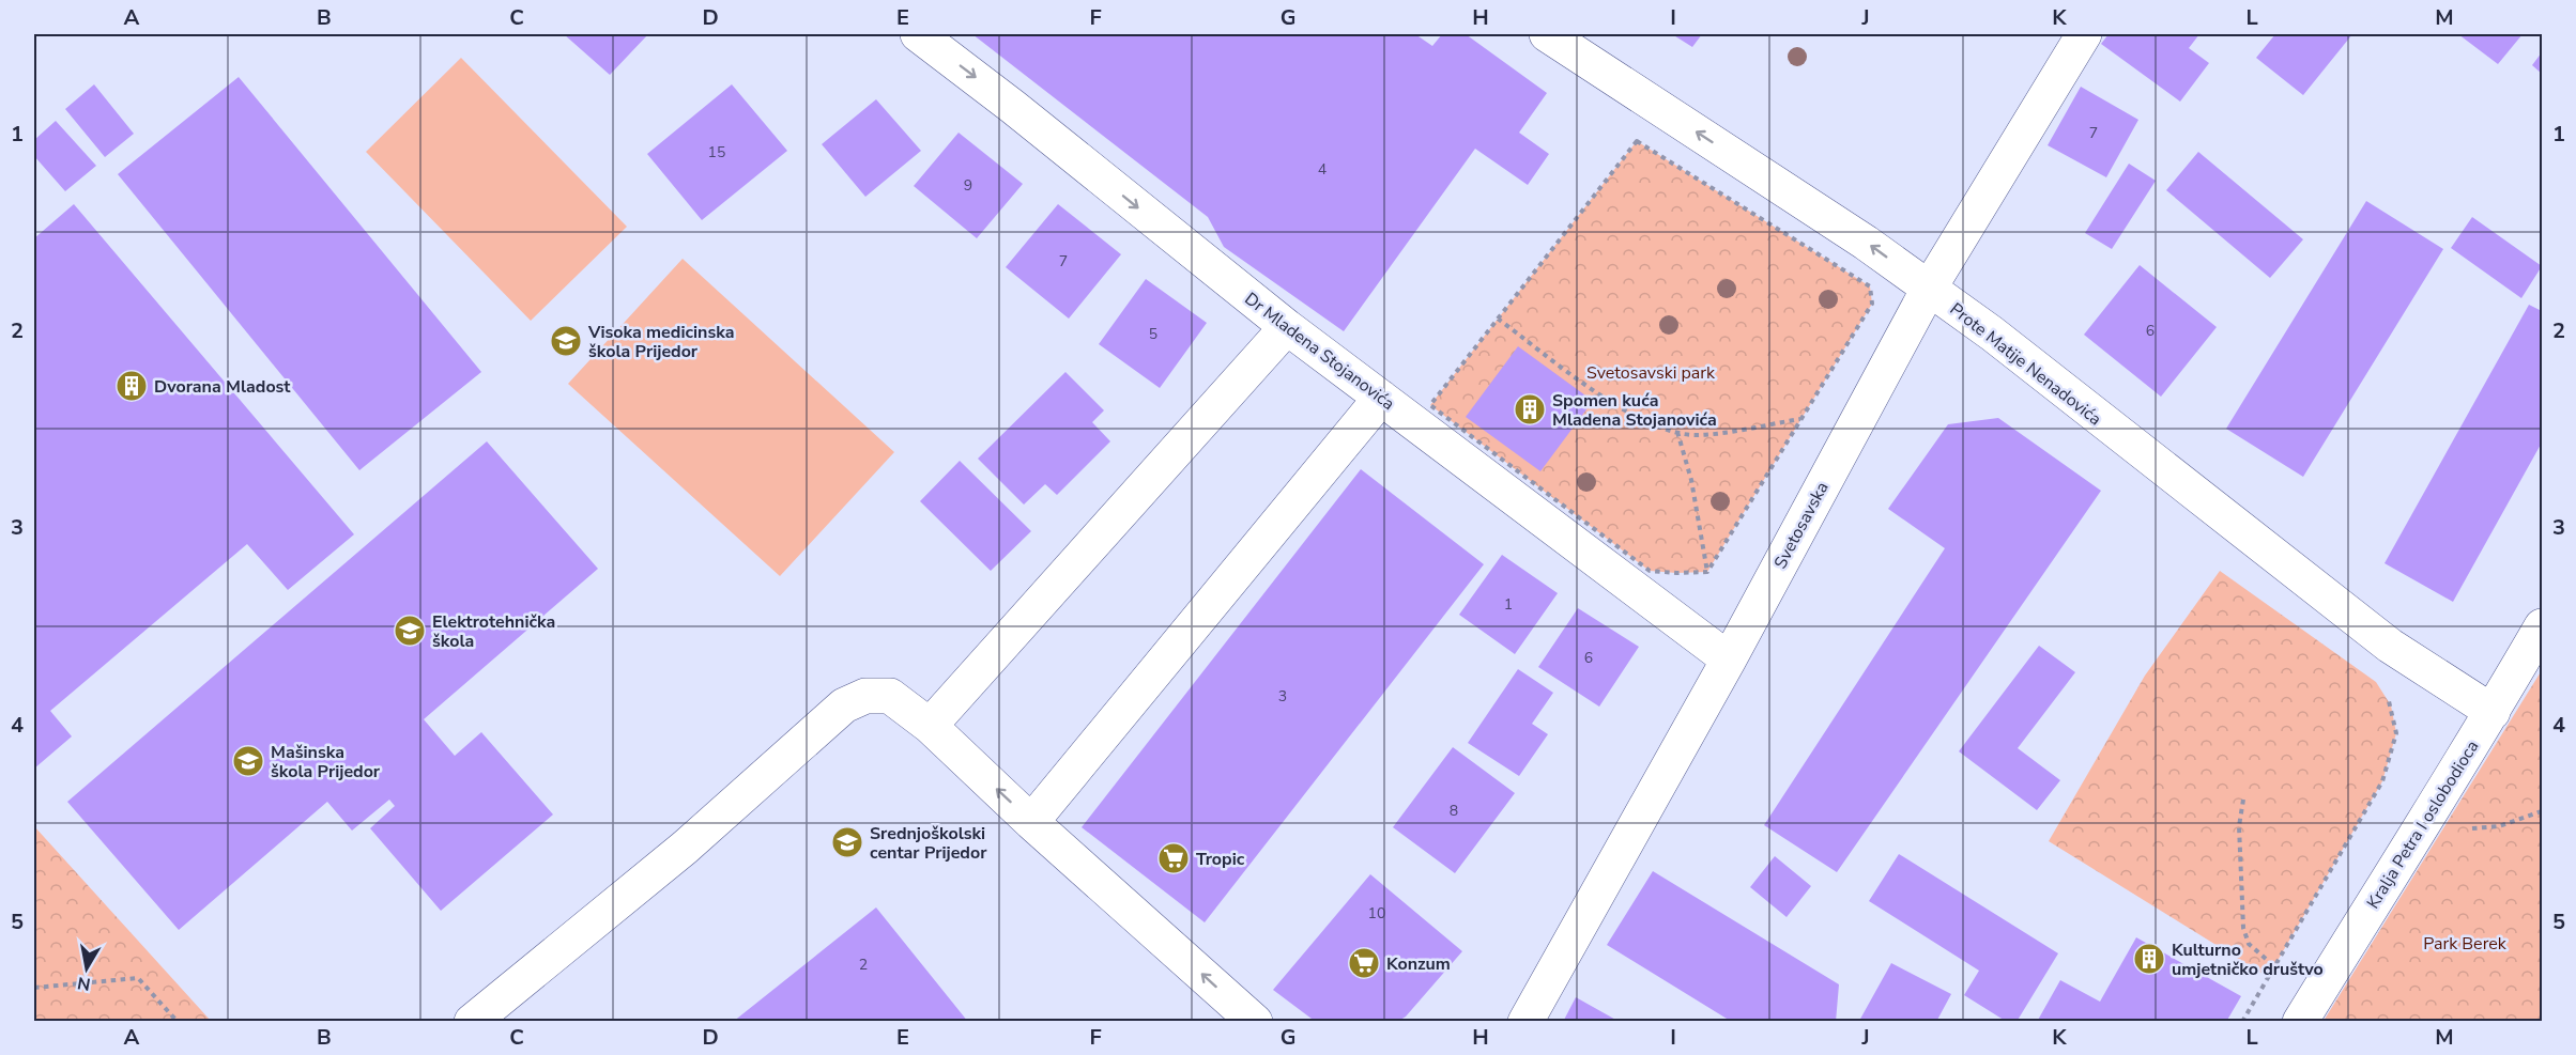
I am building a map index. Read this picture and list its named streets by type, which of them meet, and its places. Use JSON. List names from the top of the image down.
{
  "streets": {
    "street": [
      "Dr Mladena Stojanovića",
      "Prote Matije Nenadovića",
      "Svetosavska",
      "Kralja Petra I oslobodioca"
    ]
  },
  "crossings": [
    ["Dr Mladena Stojanovića", "Svetosavska"],
    ["Prote Matije Nenadovića", "Svetosavska"],
    ["Prote Matije Nenadovića", "Kralja Petra I oslobodioca"]
  ],
  "one_way": ["Dr Mladena Stojanovića", "Prote Matije Nenadovića"],
  "parks": ["Svetosavski park", "Park Berek"],
  "places": {
    "school or university": [
      "Visoka medicinska škola Prijedor",
      "Elektrotehnička škola",
      "Mašinska škola Prijedor",
      "Srednjoškolski centar Prijedor"
    ],
    "building": ["Dvorana Mladost", "Spomen kuća Mladena Stojanovića", "Kulturno umjetničko društvo"],
    "supermarket": ["Tropic", "Konzum"]
  },
  "house_numbers": [
    "7",
    "15",
    "4",
    "9",
    "7",
    "6",
    "5",
    "1",
    "6",
    "3",
    "8",
    "10",
    "2"
  ],
  "north": "bottom",
  "grid": {
    "columns": [
      "A",
      "B",
      "C",
      "D",
      "E",
      "F",
      "G",
      "H",
      "I",
      "J",
      "K",
      "L",
      "M"
    ],
    "rows": [
      "1",
      "2",
      "3",
      "4",
      "5"
    ]
  }
}
